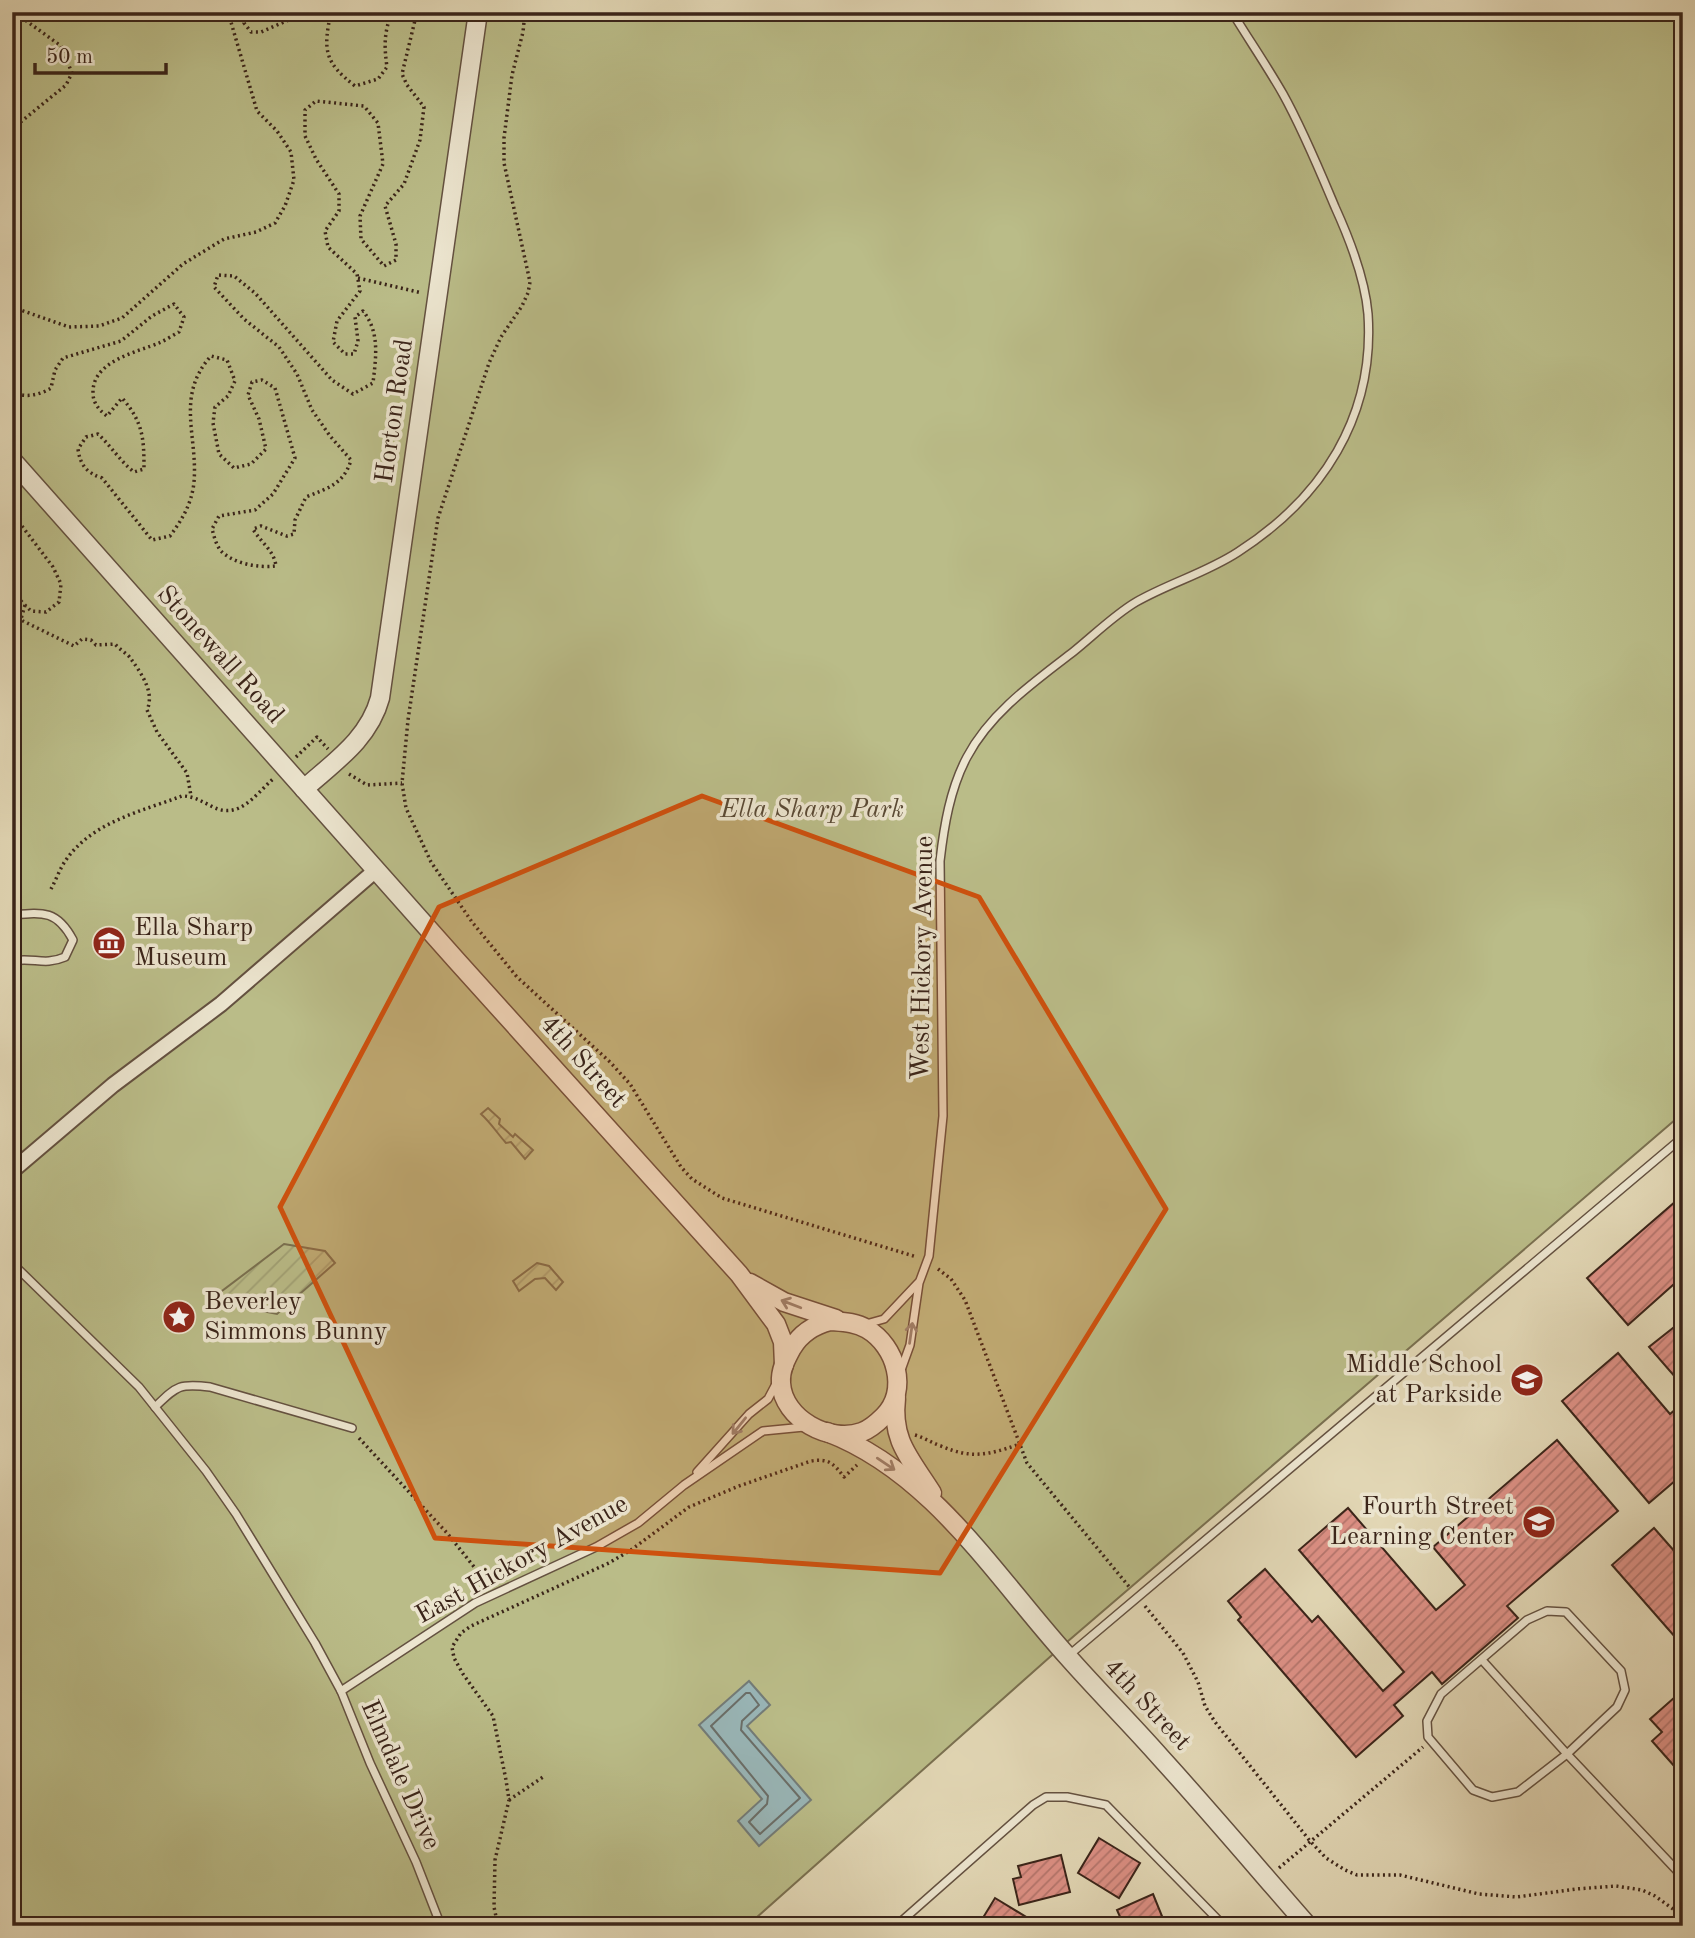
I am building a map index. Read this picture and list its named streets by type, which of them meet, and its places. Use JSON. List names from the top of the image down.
{
  "streets": {
    "street": ["Horton Road", "Stonewall Road", "4th Street"],
    "lane": ["West Hickory Avenue", "East Hickory Avenue", "Elmdale Drive"]
  },
  "crossings": [
    ["Horton Road", "Stonewall Road"],
    ["Stonewall Road", "4th Street"],
    ["West Hickory Avenue", "4th Street"],
    ["West Hickory Avenue", "East Hickory Avenue"],
    ["4th Street", "East Hickory Avenue"],
    ["East Hickory Avenue", "Elmdale Drive"]
  ],
  "parks": ["Ella Sharp Park"],
  "places": {
    "museum": ["Ella Sharp Museum"],
    "place": ["Beverley Simmons Bunny"],
    "school or university": ["Middle School at Parkside", "Fourth Street Learning Center"]
  },
  "scale_bar": "50 m"
}
